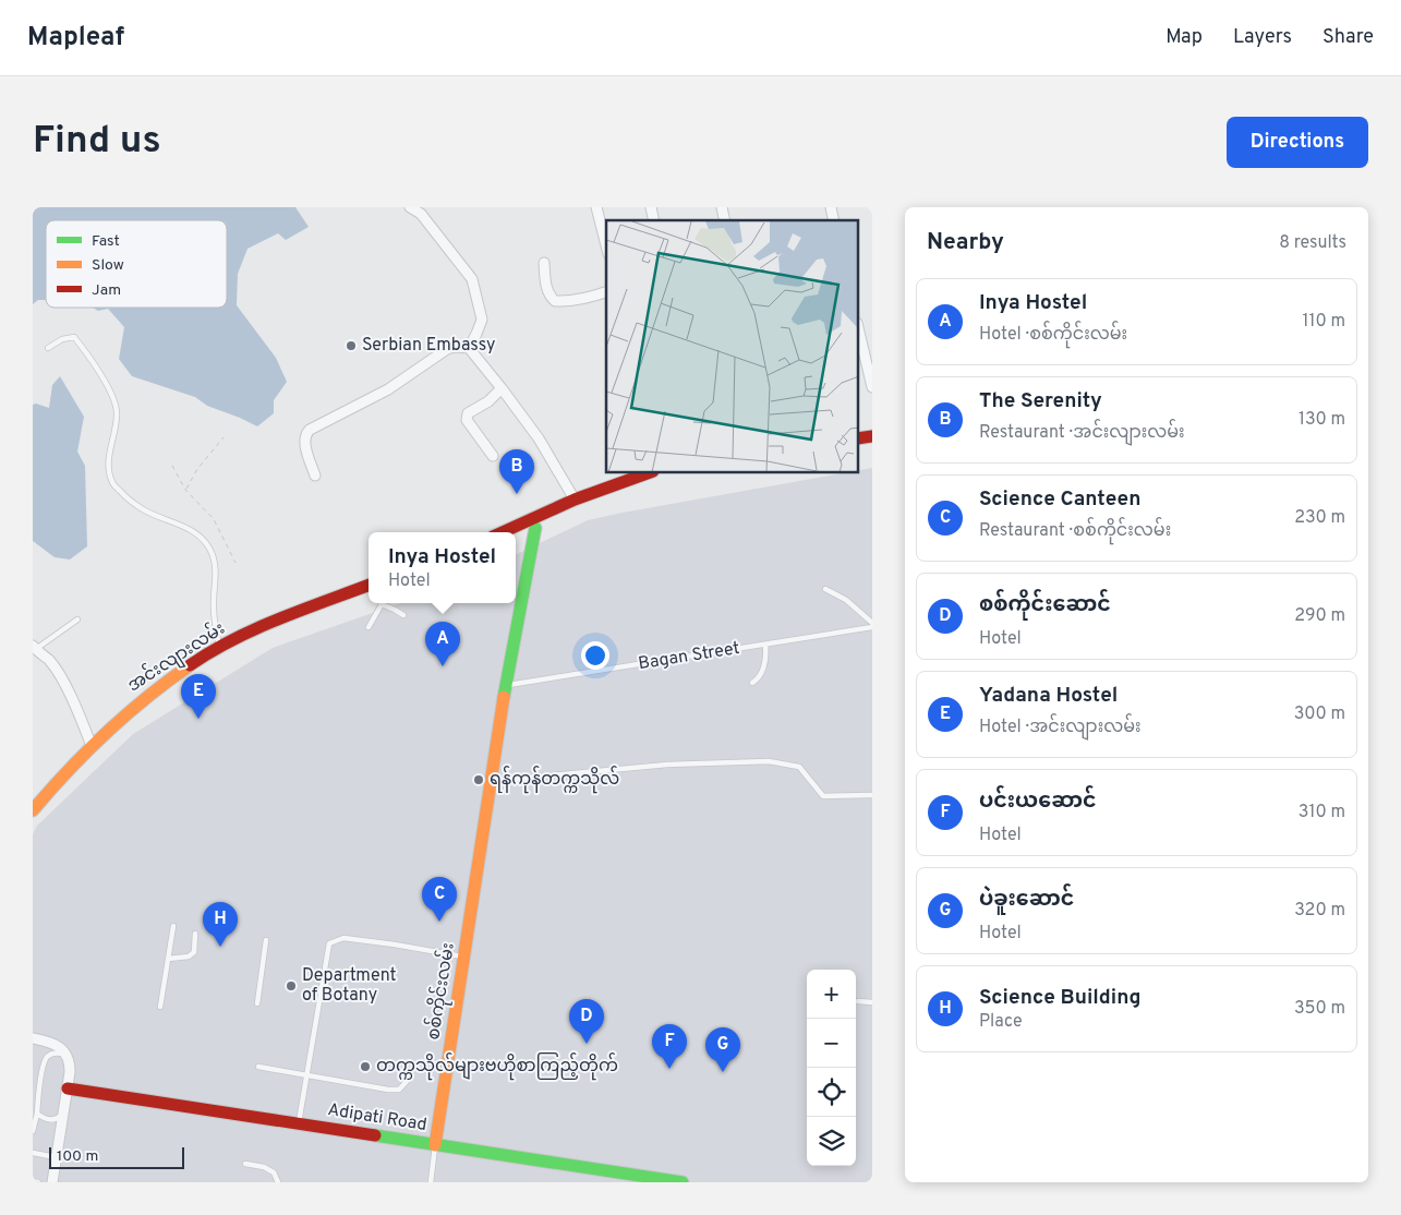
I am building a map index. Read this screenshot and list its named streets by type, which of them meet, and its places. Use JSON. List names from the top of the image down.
{
  "streets": {
    "street": ["အင်းလျားလမ်း", "စစ်ကိုင်းလမ်း", "Adipati Road"],
    "lane": ["Bagan Street"]
  },
  "crossings": [
    ["Bagan Street", "စစ်ကိုင်းလမ်း"],
    ["စစ်ကိုင်းလမ်း", "Adipati Road"]
  ],
  "places": [
    "Serbian Embassy",
    "ရန်ကုန်တက္ကသိုလ်",
    "Department of Botany",
    "တက္ကသိုလ်များဗဟိုစာကြည့်တိုက်"
  ],
  "legend": ["Fast", "Slow", "Jam"],
  "scale_bar": "100 m",
  "page": {
    "header": "Mapleaf",
    "nav": ["Map", "Layers", "Share"],
    "buttons": "Directions",
    "title": "Find us",
    "heading": ["Nearby", "8 results"],
    "list": [
      {
        "mark": "A",
        "name": "Inya Hostel",
        "note": "Hotel · စစ်ကိုင်းလမ်း",
        "value": "110 m"
      },
      {
        "mark": "B",
        "name": "The Serenity",
        "note": "Restaurant · အင်းလျားလမ်း",
        "value": "130 m"
      },
      {
        "mark": "C",
        "name": "Science Canteen",
        "note": "Restaurant · စစ်ကိုင်းလမ်း",
        "value": "230 m"
      },
      {
        "mark": "D",
        "name": "စစ်ကိုင်းဆောင်",
        "note": "Hotel",
        "value": "290 m"
      },
      {
        "mark": "E",
        "name": "Yadana Hostel",
        "note": "Hotel · အင်းလျားလမ်း",
        "value": "300 m"
      },
      {
        "mark": "F",
        "name": "ပင်းယဆောင်",
        "note": "Hotel",
        "value": "310 m"
      },
      {
        "mark": "G",
        "name": "ပဲခူးဆောင်",
        "note": "Hotel",
        "value": "320 m"
      },
      {
        "mark": "H",
        "name": "Science Building",
        "note": "Place",
        "value": "350 m"
      }
    ],
    "pins": [
      "B",
      "A",
      "E",
      "C",
      "H",
      "D",
      "F",
      "G"
    ],
    "popup": ["Inya Hostel", "Hotel"],
    "map_buttons": ["+", "−"],
    "scale": "100 m"
  }
}
